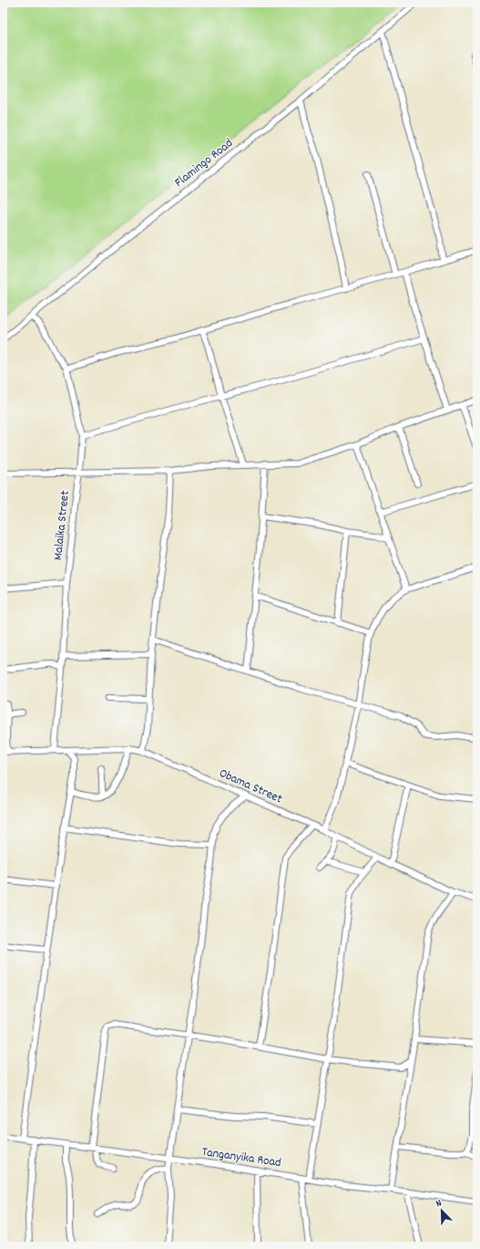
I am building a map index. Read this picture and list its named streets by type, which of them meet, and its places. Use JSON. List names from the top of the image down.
{
  "streets": {
    "street": [
      "Flamingo Road",
      "Malaika Street",
      "Obama Street",
      "Tanganyika Road"
    ]
  },
  "crossings": [
    ["Flamingo Road", "Malaika Street"],
    ["Malaika Street", "Obama Street"]
  ],
  "north": "top left"
}
